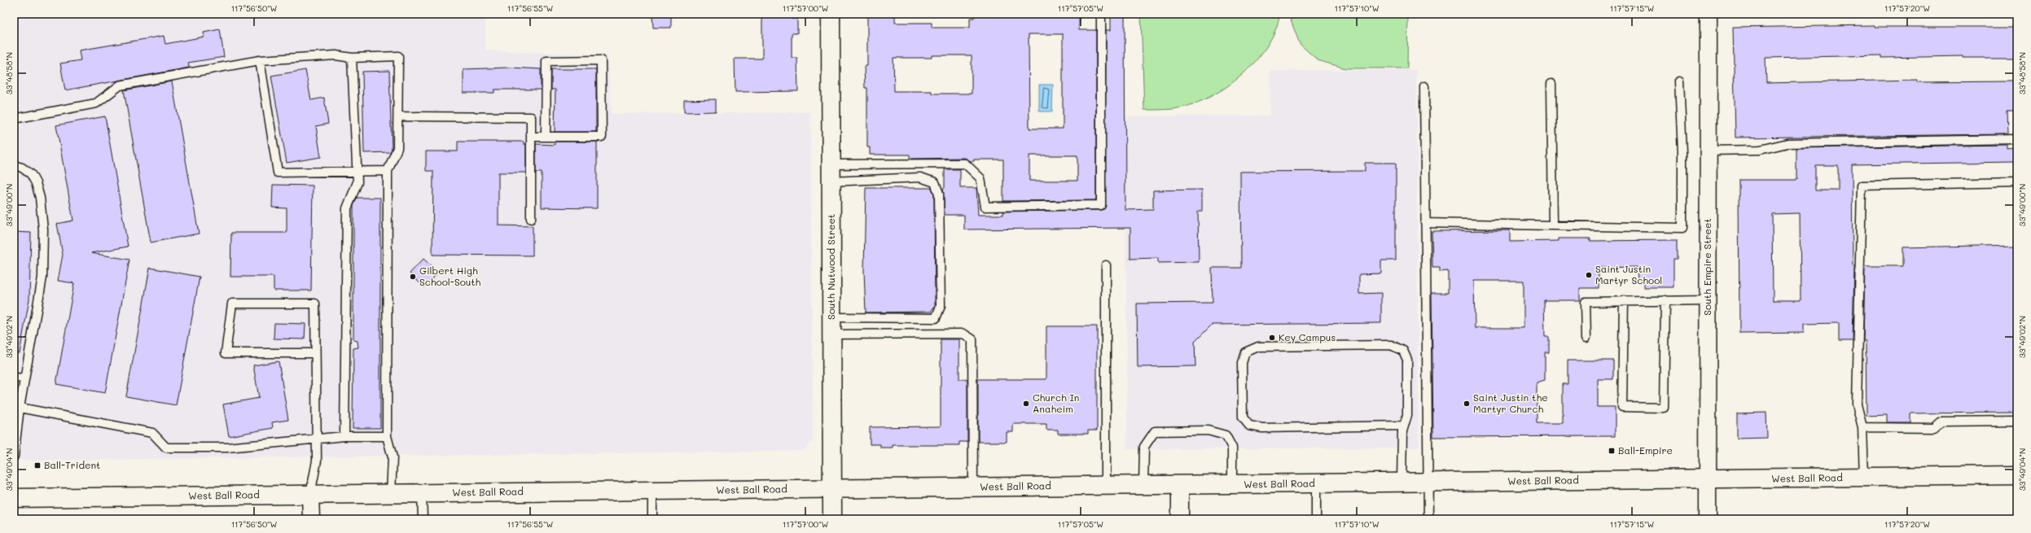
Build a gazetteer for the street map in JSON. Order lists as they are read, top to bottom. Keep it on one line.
{"streets":{"main road":["South Nutwood Street","West Ball Road"],"street":["South Empire Street"]},"crossings":[["South Nutwood Street","West Ball Road"],["South Empire Street","West Ball Road"]],"places":{"other":["Saint Justin Martyr School","Gilbert High School-South","Key Campus","Church In Anaheim","Saint Justin the Martyr Church"],"transit":["Ball-Empire","Ball-Trident"]},"coordinates":["117°56'50\"W","117°56'55\"W","117°57'00\"W","117°57'05\"W","117°57'10\"W","117°57'15\"W","117°57'20\"W","33°48'58\"N","33°49'00\"N","33°49'02\"N","33°49'04\"N"]}
